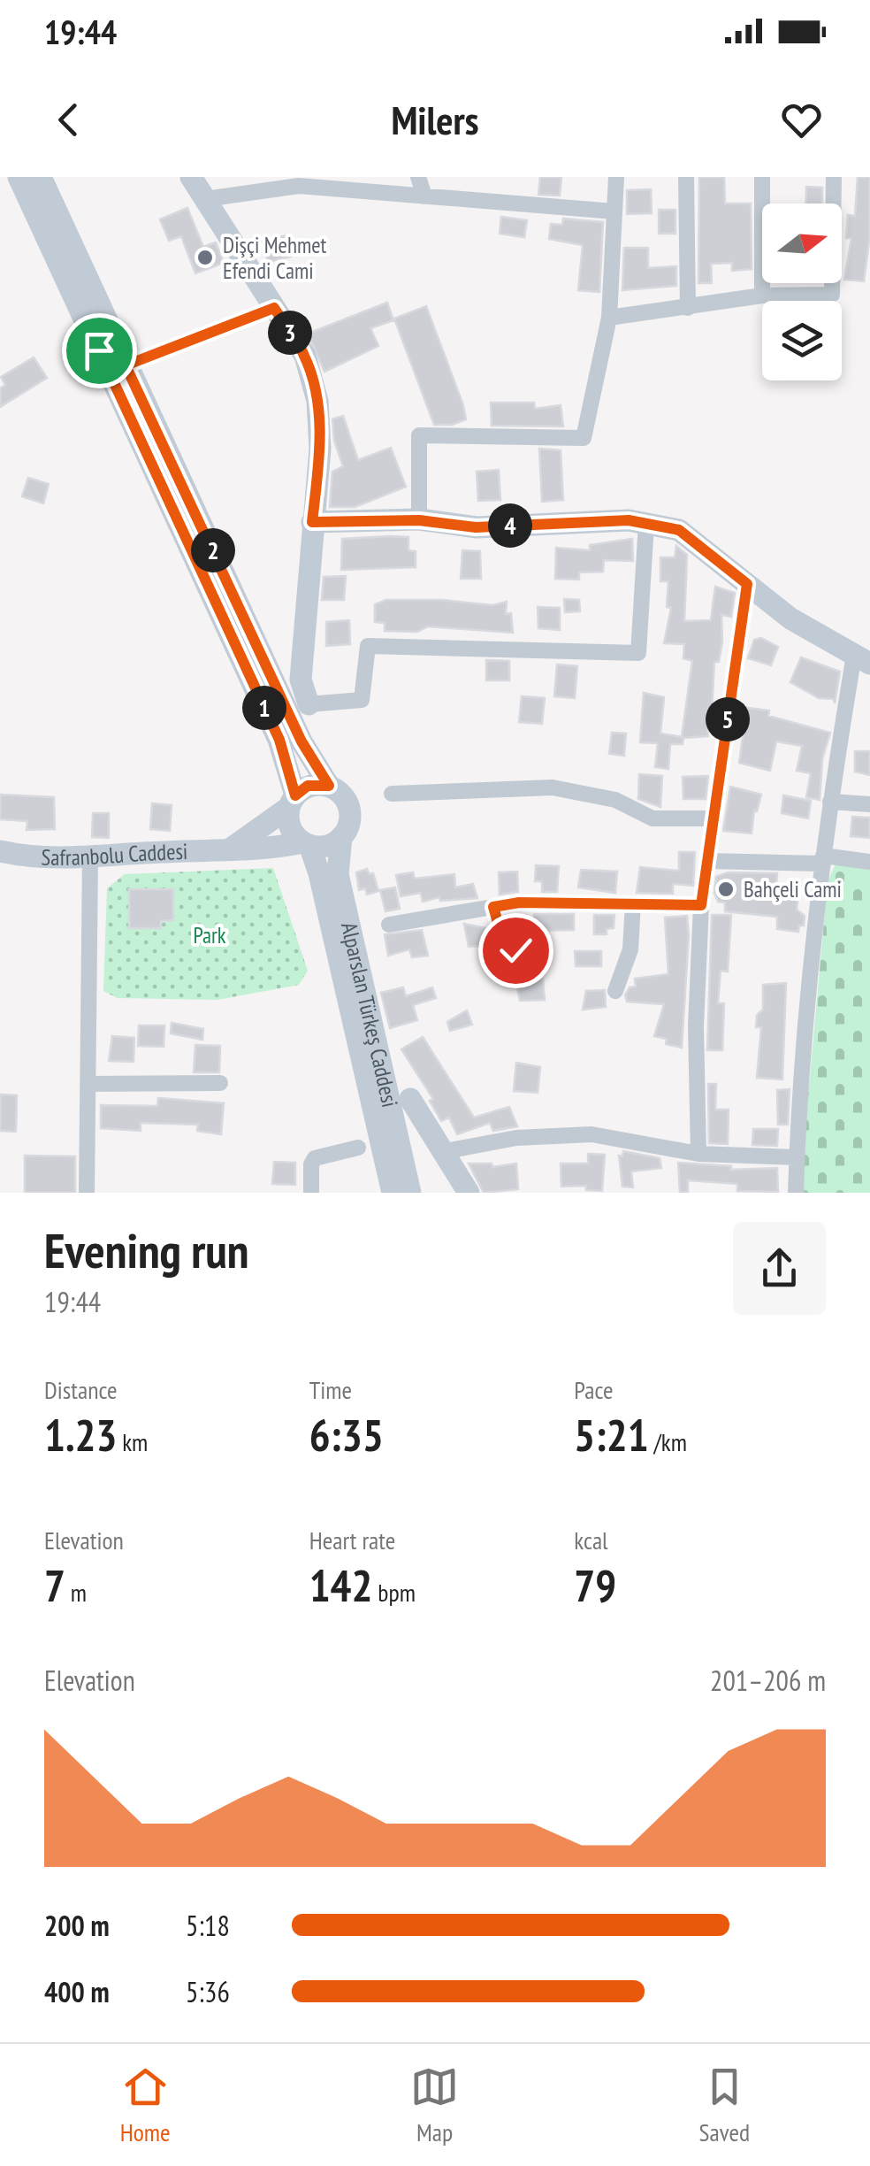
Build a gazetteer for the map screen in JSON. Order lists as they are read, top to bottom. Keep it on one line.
{"streets":{"main road":["Safranbolu Caddesi","Alparslan Türkeş Caddesi"]},"crossings":[["Safranbolu Caddesi","Alparslan Türkeş Caddesi"]],"parks":["Park"],"places":["Dişçi Mehmet Efendi Cami","Bahçeli Cami"],"north":"right","page":{"status":"19:44","header":"Milers","pins":["3","4","2","1","5"],"heading":["Evening run","19:44"],"stats":[["Distance","1.23 km"],["Time","6:35"],["Pace","5:21 /km"],["Elevation","7 m"],["Heart rate","142 bpm"],["kcal","79"]],"chart":["Elevation","201–206 m"],"list":[{"name":"200 m","note":"5:18"},{"name":"400 m","note":"5:36"}],"tabs":["Home","Map","Saved"]}}
